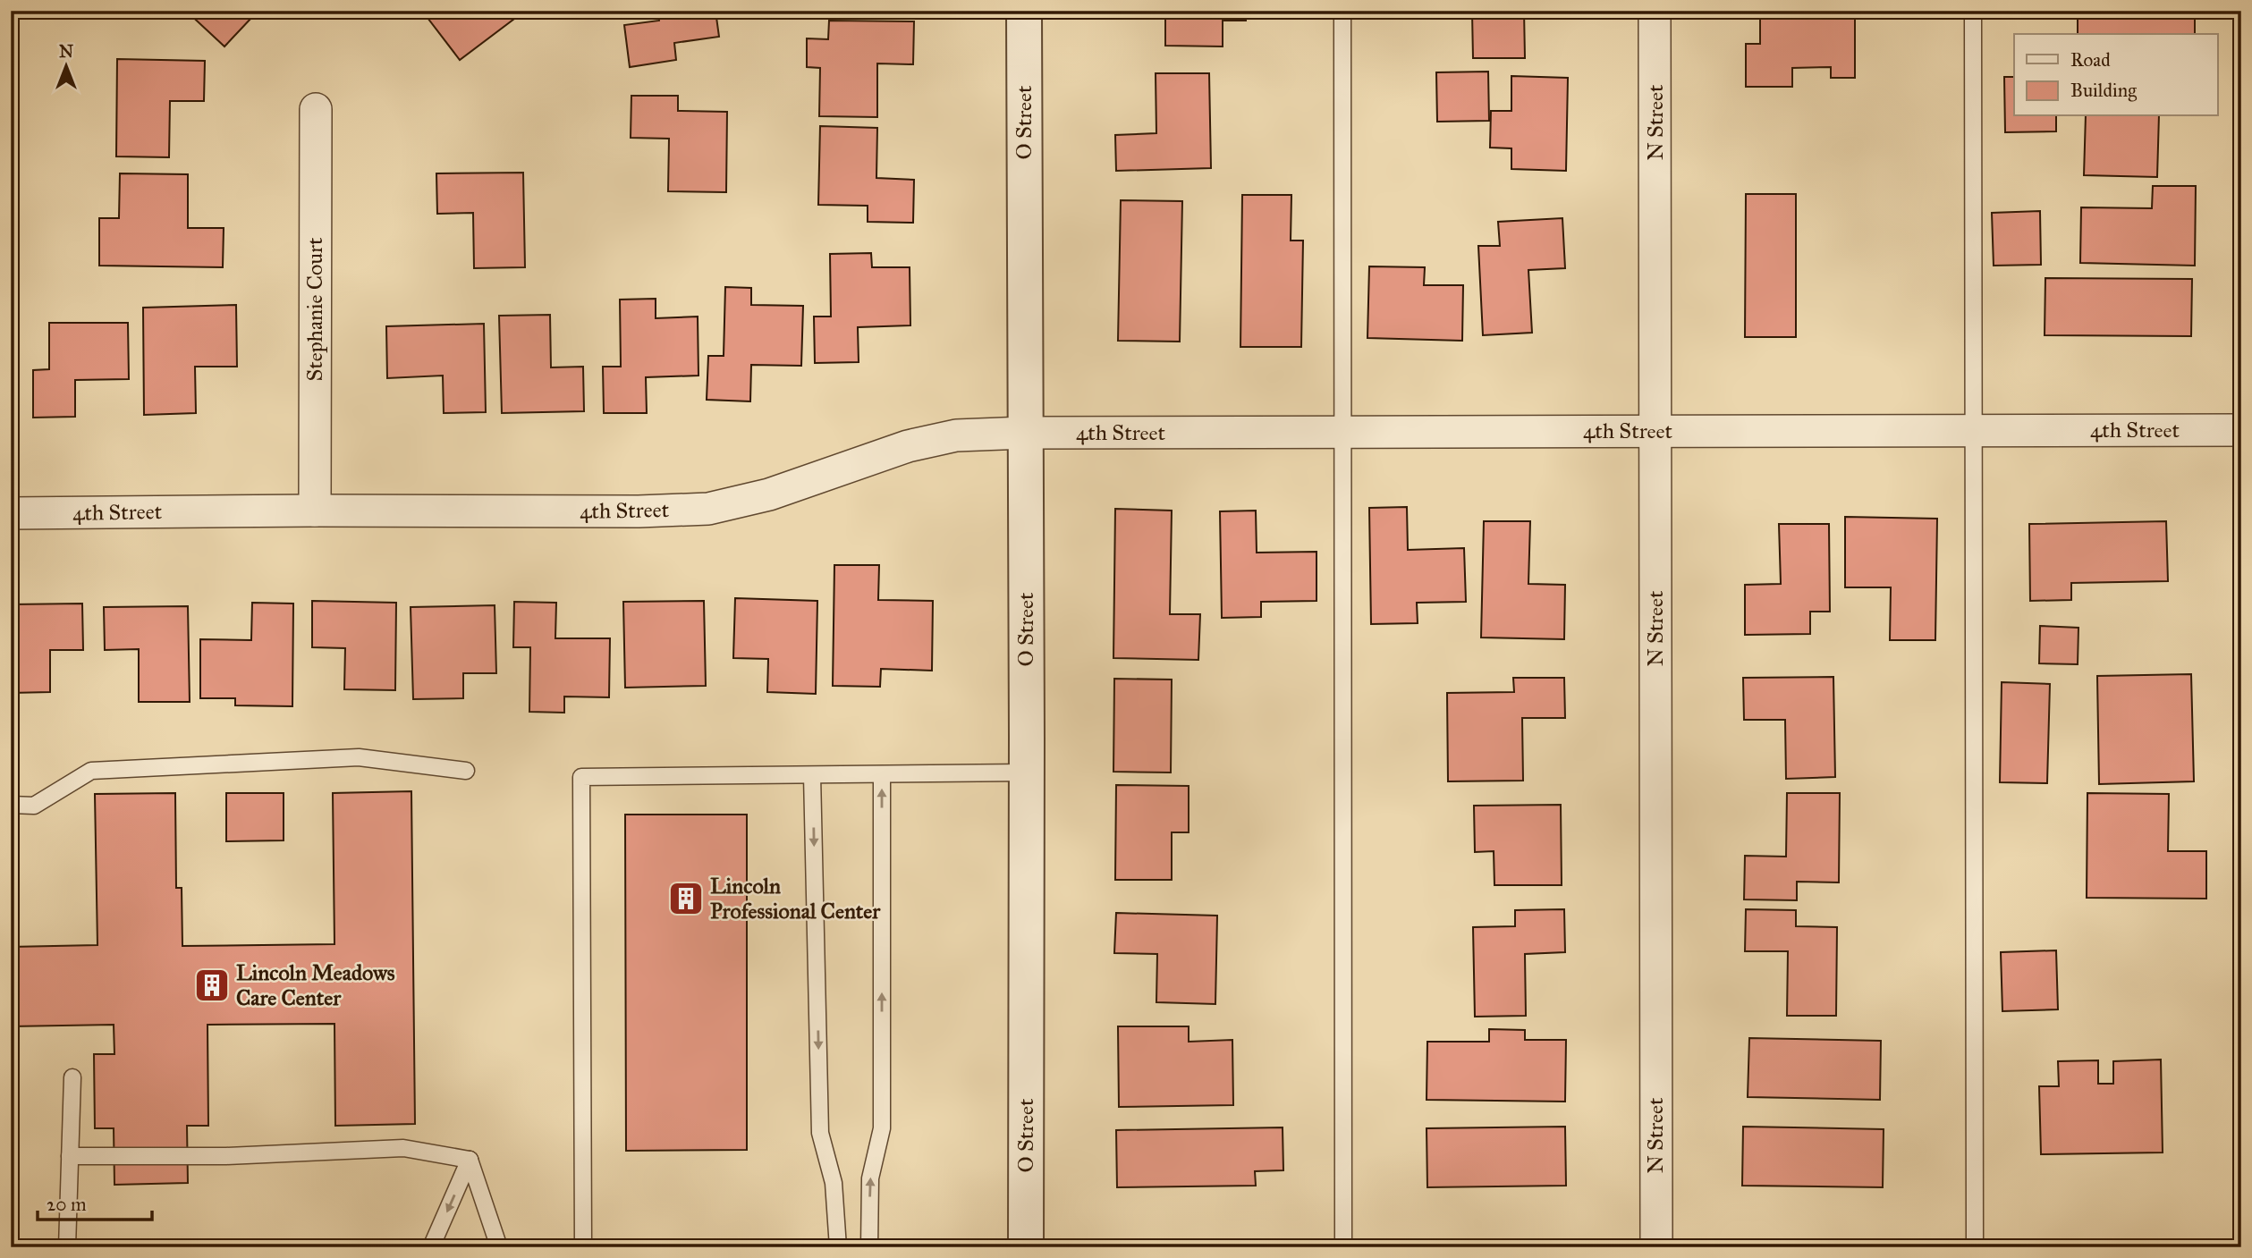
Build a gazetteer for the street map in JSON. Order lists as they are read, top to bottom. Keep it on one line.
{"streets":{"street":["O Street","N Street","Stephanie Court","4th Street"]},"crossings":[["O Street","4th Street"],["N Street","4th Street"],["Stephanie Court","4th Street"]],"places":{"building":["Lincoln Professional Center","Lincoln Meadows Care Center"]},"legend":["Road","Building"],"scale_bar":"20 m","north":"top"}
